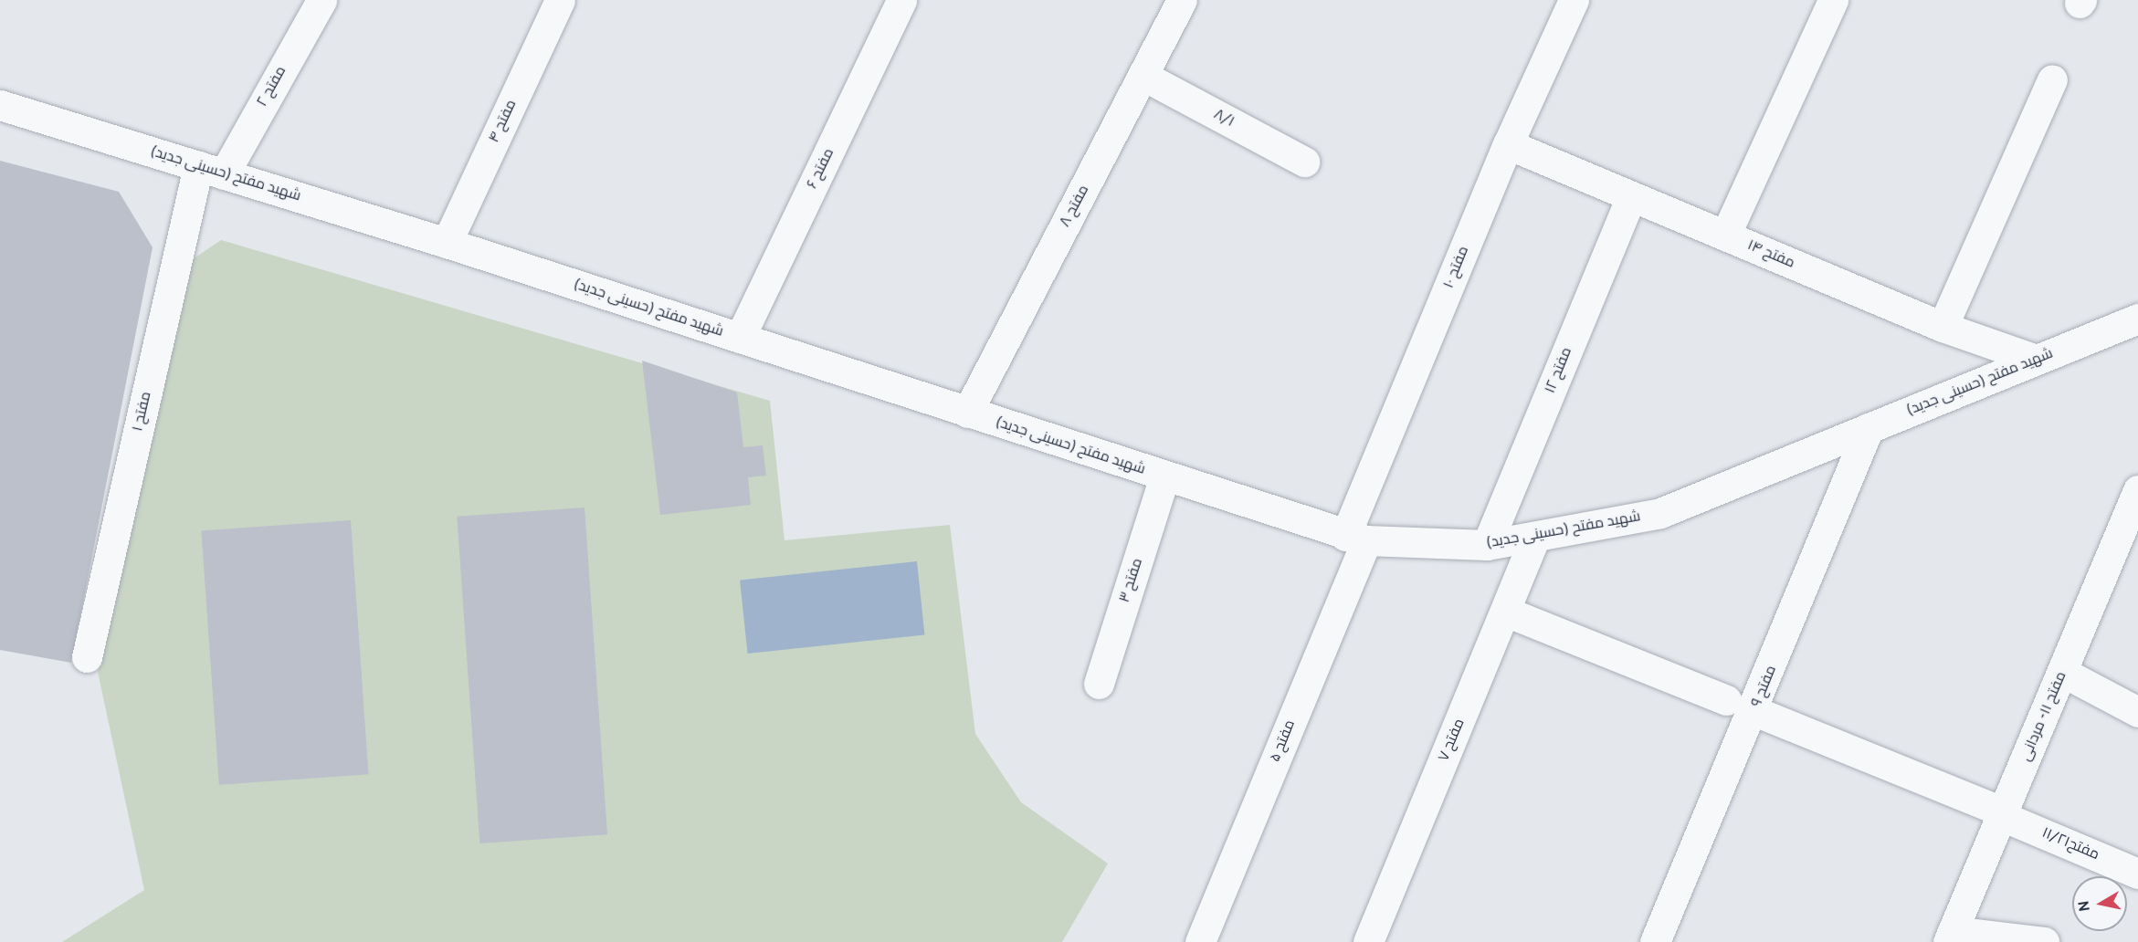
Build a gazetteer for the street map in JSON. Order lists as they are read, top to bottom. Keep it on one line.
{"streets":{"street":["مفتح ۲","۸/۱","مفتح ۴","مفتح ۶","شهید مفتح (حسینی جدید)","مفتح ۸","مفتح ۱۴","مفتح ۱۰","مفتح ۱۲","مفتح ۱","مفتح ۳","مفتح ۹","مفتح ۱۱- مردانی","مفتح ۷","مفتح ۵","مفتح۱۱/۲۱"]},"crossings":[["مفتح ۲","شهید مفتح (حسینی جدید)"],["مفتح ۲","مفتح ۱"],["۸/۱","مفتح ۸"],["مفتح ۴","شهید مفتح (حسینی جدید)"],["مفتح ۶","شهید مفتح (حسینی جدید)"],["شهید مفتح (حسینی جدید)","مفتح ۸"],["شهید مفتح (حسینی جدید)","مفتح ۱۴"],["شهید مفتح (حسینی جدید)","مفتح ۱۰"],["شهید مفتح (حسینی جدید)","مفتح ۱۲"],["شهید مفتح (حسینی جدید)","مفتح ۱"],["شهید مفتح (حسینی جدید)","مفتح ۳"],["شهید مفتح (حسینی جدید)","مفتح ۹"],["شهید مفتح (حسینی جدید)","مفتح ۷"],["شهید مفتح (حسینی جدید)","مفتح ۵"],["مفتح ۱۴","مفتح ۱۰"],["مفتح ۱۴","مفتح ۱۲"],["مفتح ۱۰","مفتح ۵"],["مفتح ۹","مفتح۱۱/۲۱"],["مفتح ۱۱- مردانی","مفتح۱۱/۲۱"]],"north":"left"}
